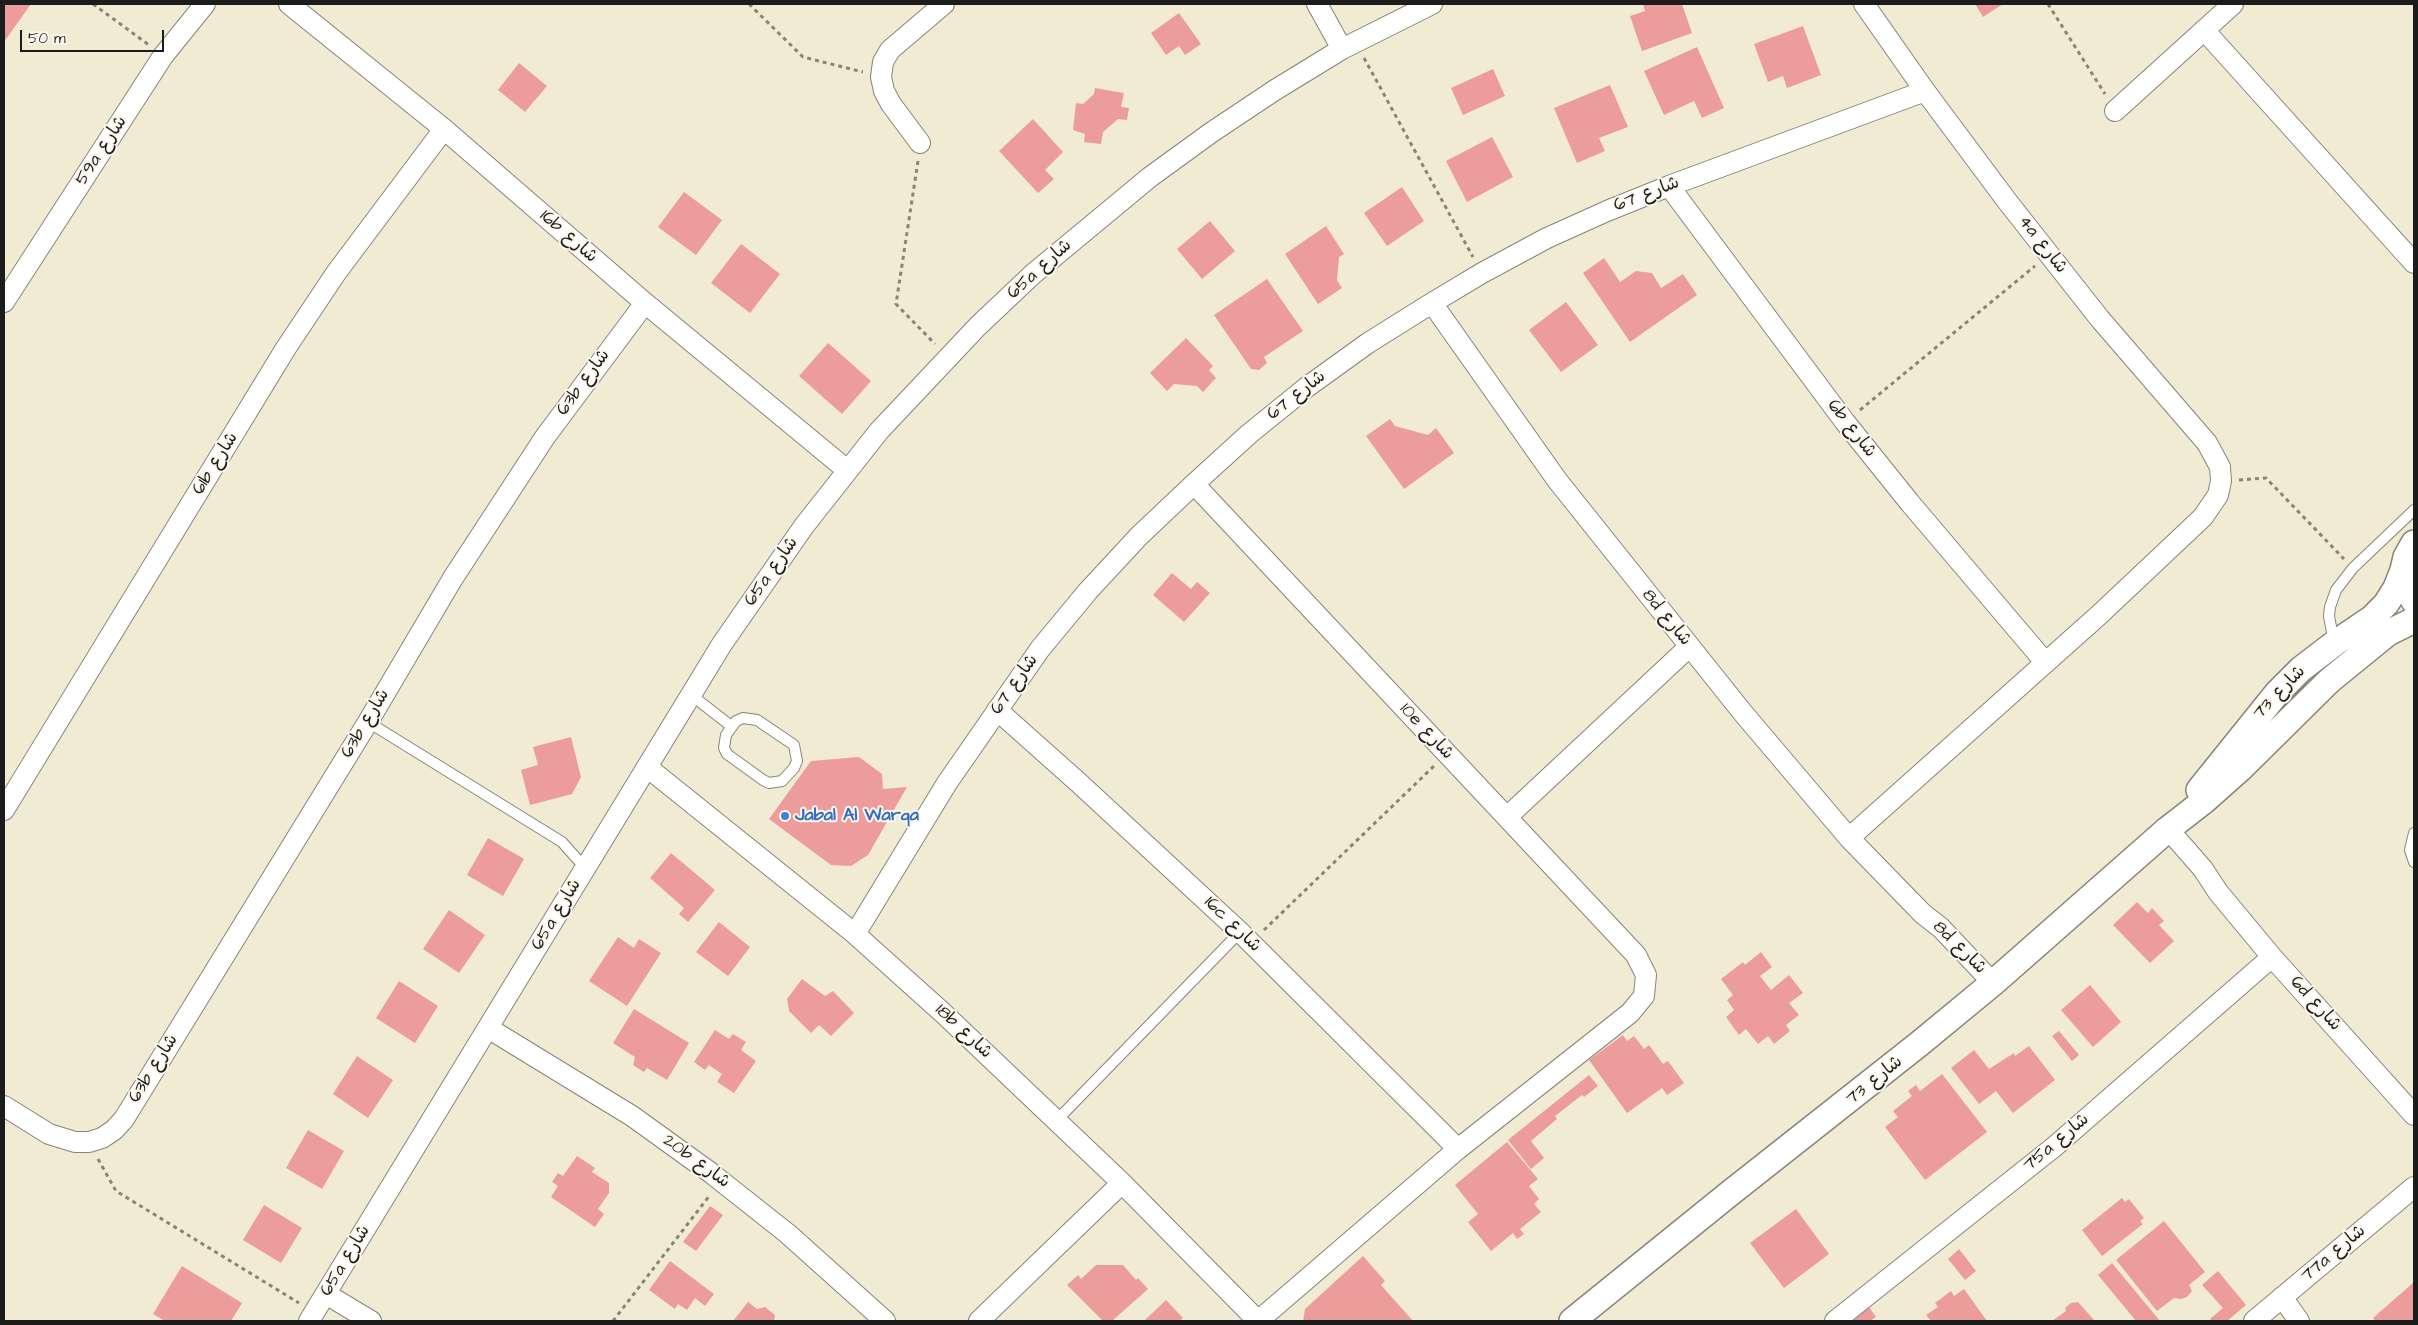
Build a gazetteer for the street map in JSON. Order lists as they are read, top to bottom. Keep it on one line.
{"streets":{"street":["59a شارع","شارع 67","16b شارع","4a شارع","65a شارع","63b شارع","6b شارع","61b شارع","8d شارع","شارع 73","10e شارع","16c شارع","6d شارع","18b شارع","75a شارع","20b شارع","77a شارع"]},"crossings":[["شارع 67","4a شارع"],["شارع 67","6b شارع"],["شارع 67","8d شارع"],["شارع 67","10e شارع"],["شارع 67","16c شارع"],["شارع 67","18b شارع"],["16b شارع","65a شارع"],["16b شارع","63b شارع"],["16b شارع","61b شارع"],["65a شارع","18b شارع"],["65a شارع","20b شارع"],["8d شارع","شارع 73"],["شارع 73","6d شارع"],["10e شارع","16c شارع"],["6d شارع","75a شارع"]],"places":["Jabal Al Warqa"],"scale_bar":"50 m"}
